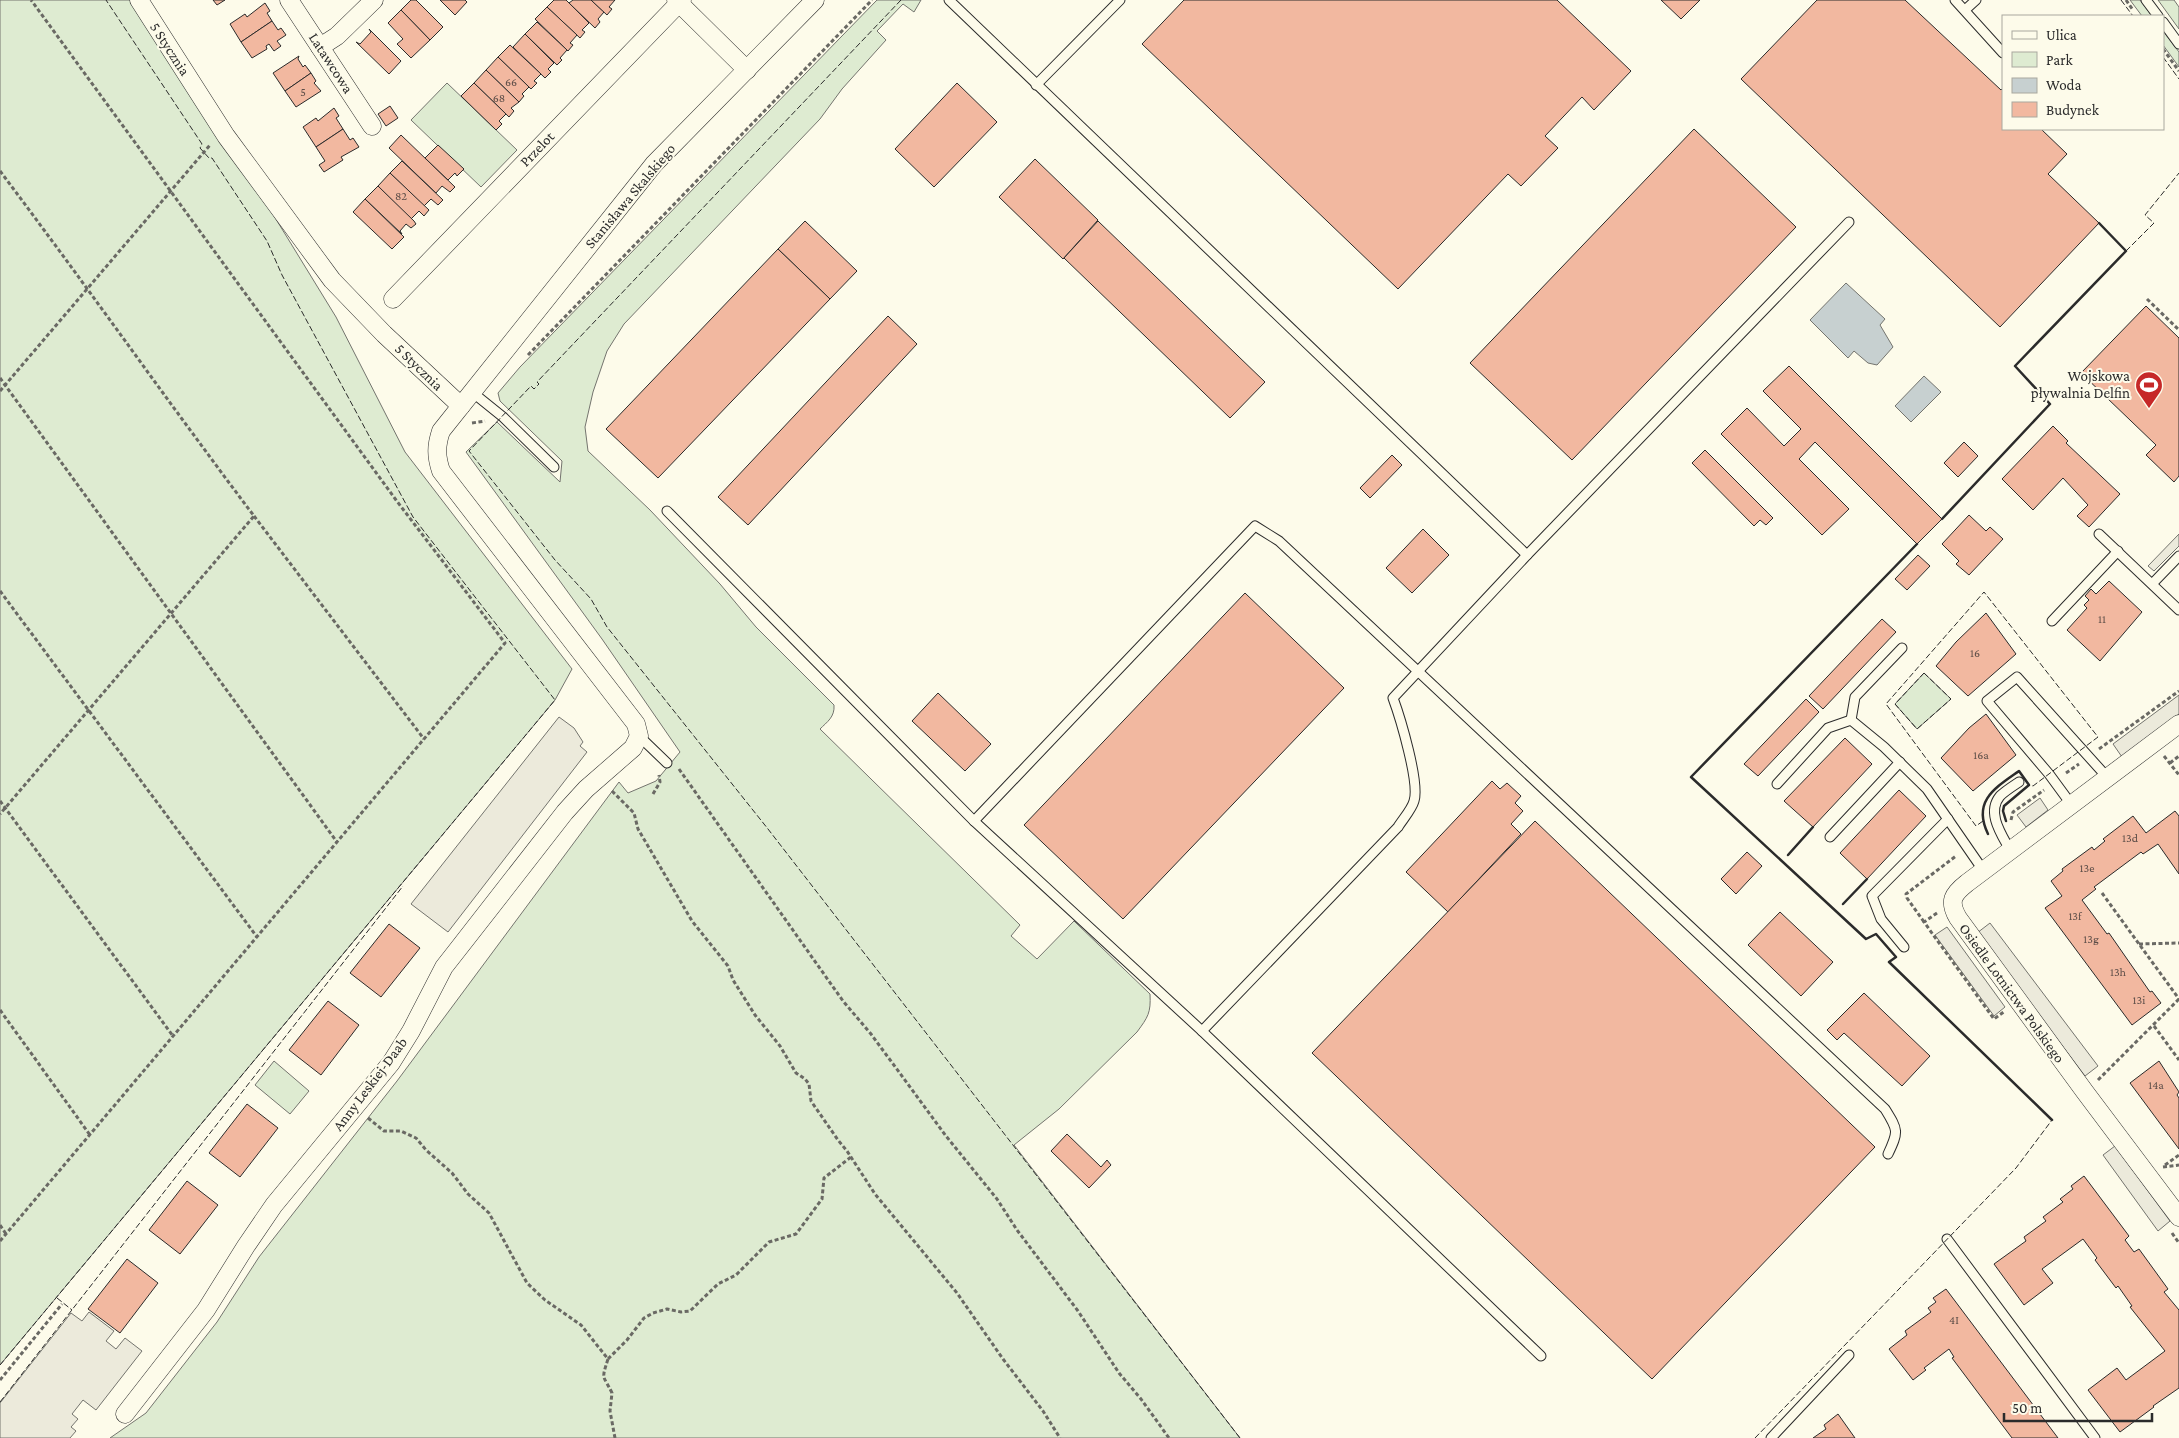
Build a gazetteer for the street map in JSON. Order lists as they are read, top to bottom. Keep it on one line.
{"streets":{"street":["5 Stycznia","Latawcowa","Przelot","Stanisława Skalskiego","Osiedle Lotnictwa Polskiego","Anny Leskiej-Daab"]},"crossings":[["5 Stycznia","Stanisława Skalskiego"]],"places":{"sports":["Wojskowa pływalnia Delfin"]},"house_numbers":["66","5","68","82","11","16","16a","13d","13e","13f","13g","13h","13i","14a","4I"],"legend":["Ulica","Park","Woda","Budynek"],"scale_bar":"50 m"}
